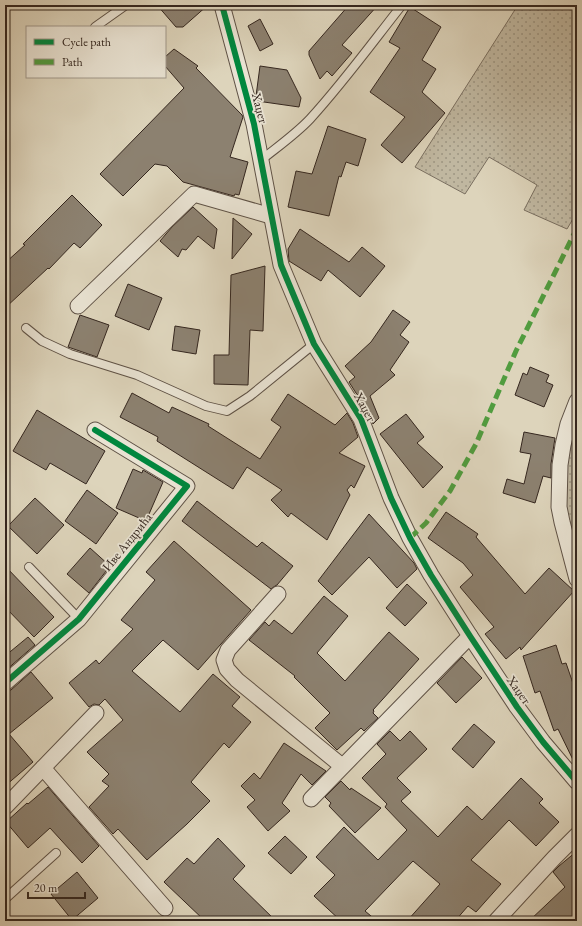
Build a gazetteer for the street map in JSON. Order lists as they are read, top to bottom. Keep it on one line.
{"streets":{"street":["Хаџет","Иве Андрића"]},"legend":["Cycle path","Path"],"scale_bar":"20 m"}
